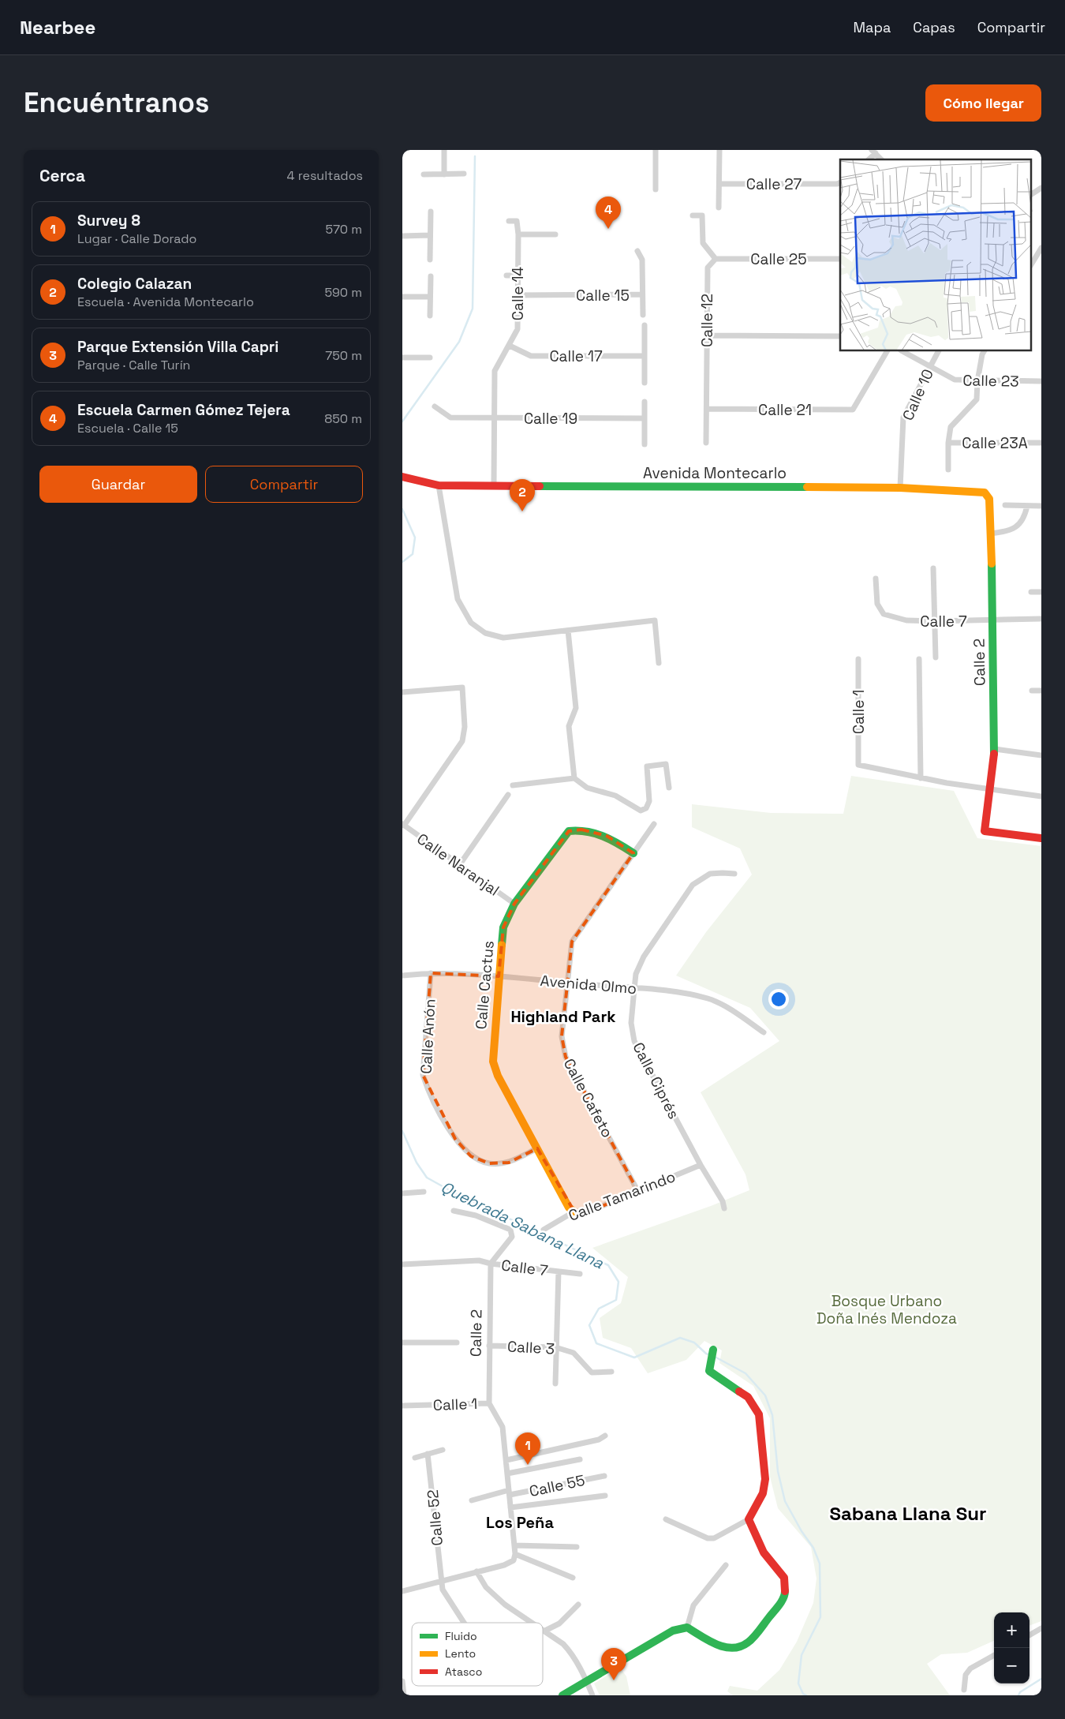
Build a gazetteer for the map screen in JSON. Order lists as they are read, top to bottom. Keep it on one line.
{"streets":{"street":["Calle 27","Calle 25","Calle 14","Calle 15","Calle 12","Calle 17","Calle 23","Calle 10","Calle 21","Calle 19","Calle 23A","Avenida Montecarlo","Calle 7","Calle 2","Calle 1","Calle Naranjal","Avenida Olmo","Calle Cactus","Calle Anón","Calle Ciprés","Calle Cafeto","Calle Tamarindo","Calle 3","Calle 55","Calle 52"]},"crossings":[["Calle 25","Calle 12"],["Calle 14","Calle 15"],["Calle 14","Calle 17"],["Calle 14","Calle 19"],["Calle 14","Avenida Montecarlo"],["Calle 12","Calle 21"],["Calle 23","Calle 10"],["Calle 10","Avenida Montecarlo"],["Avenida Montecarlo","Calle 2"],["Calle 7","Calle 2"],["Calle 7","Calle 3"],["Calle 2","Calle 1"],["Calle 2","Calle 3"],["Calle 1","Calle 55"],["Calle Naranjal","Calle Cactus"],["Avenida Olmo","Calle Cactus"],["Avenida Olmo","Calle Anón"],["Avenida Olmo","Calle Ciprés"],["Avenida Olmo","Calle Cafeto"],["Calle Cactus","Calle Anón"],["Calle Cactus","Calle Cafeto"],["Calle Cactus","Calle Tamarindo"],["Calle Ciprés","Calle Tamarindo"],["Calle Cafeto","Calle Tamarindo"]],"districts":["Highland Park","Sabana Llana Sur","Los Peña"],"water":["Quebrada Sabana Llana"],"parks":["Bosque Urbano Doña Inés Mendoza"],"legend":["Fluido","Lento","Atasco"],"page":{"header":"Nearbee","nav":["Mapa","Capas","Compartir"],"buttons":["Cómo llegar",["Guardar","Compartir"]],"title":"Encuéntranos","heading":["Cerca","4 resultados"],"pins":["4","2","1","3"],"list":[{"mark":"1","name":"Survey 8","note":"Lugar · Calle Dorado","value":"570 m"},{"mark":"2","name":"Colegio Calazan","note":"Escuela · Avenida Montecarlo","value":"590 m"},{"mark":"3","name":"Parque Extensión Villa Capri","note":"Parque · Calle Turín","value":"750 m"},{"mark":"4","name":"Escuela Carmen Gómez Tejera","note":"Escuela · Calle 15","value":"850 m"}],"map_buttons":["+","−"]}}
